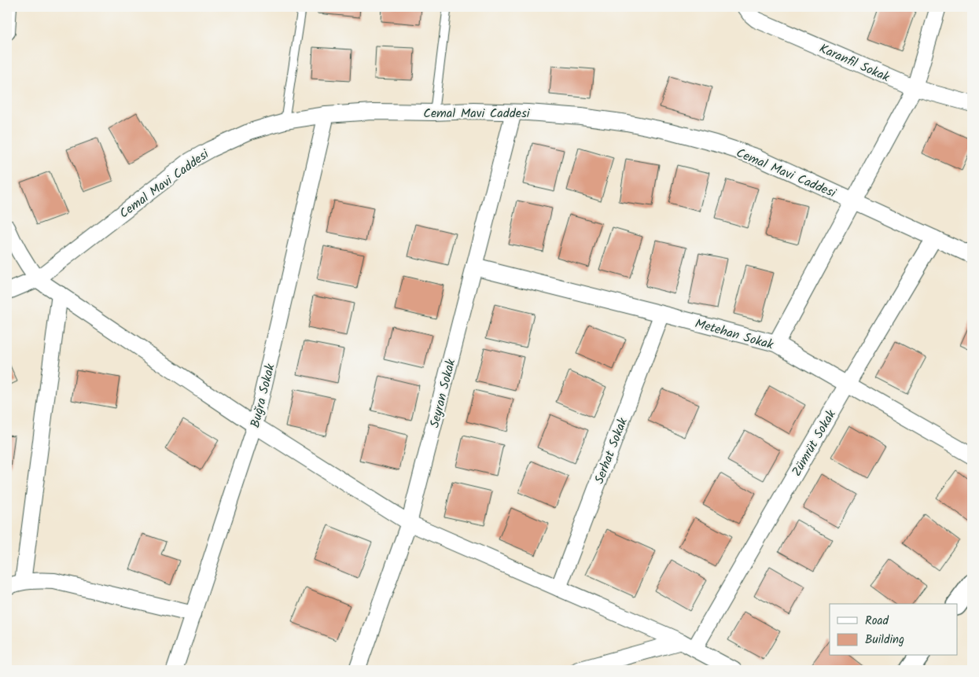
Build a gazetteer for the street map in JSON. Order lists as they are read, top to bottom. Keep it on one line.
{"streets":{"street":["Karanfil Sokak","Cemal Mavi Caddesi","Metehan Sokak","Seyran Sokak","Buğra Sokak","Zümrüt Sokak","Serhat Sokak"]},"crossings":[["Cemal Mavi Caddesi","Seyran Sokak"],["Cemal Mavi Caddesi","Buğra Sokak"],["Cemal Mavi Caddesi","Zümrüt Sokak"],["Metehan Sokak","Seyran Sokak"],["Metehan Sokak","Zümrüt Sokak"],["Metehan Sokak","Serhat Sokak"]],"legend":["Road","Building"]}
